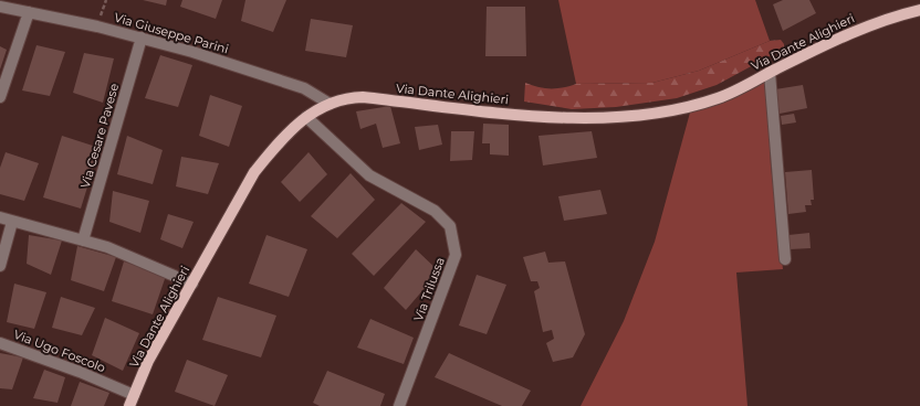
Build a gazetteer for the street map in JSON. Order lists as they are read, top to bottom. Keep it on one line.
{"streets":{"main road":["Via Dante Alighieri"],"street":["Via Giuseppe Parini","Via Cesare Pavese","Via Trilussa","Via Ugo Foscolo"]},"crossings":[["Via Giuseppe Parini","Via Dante Alighieri"],["Via Giuseppe Parini","Via Cesare Pavese"],["Via Dante Alighieri","Via Trilussa"],["Via Dante Alighieri","Via Ugo Foscolo"]]}
